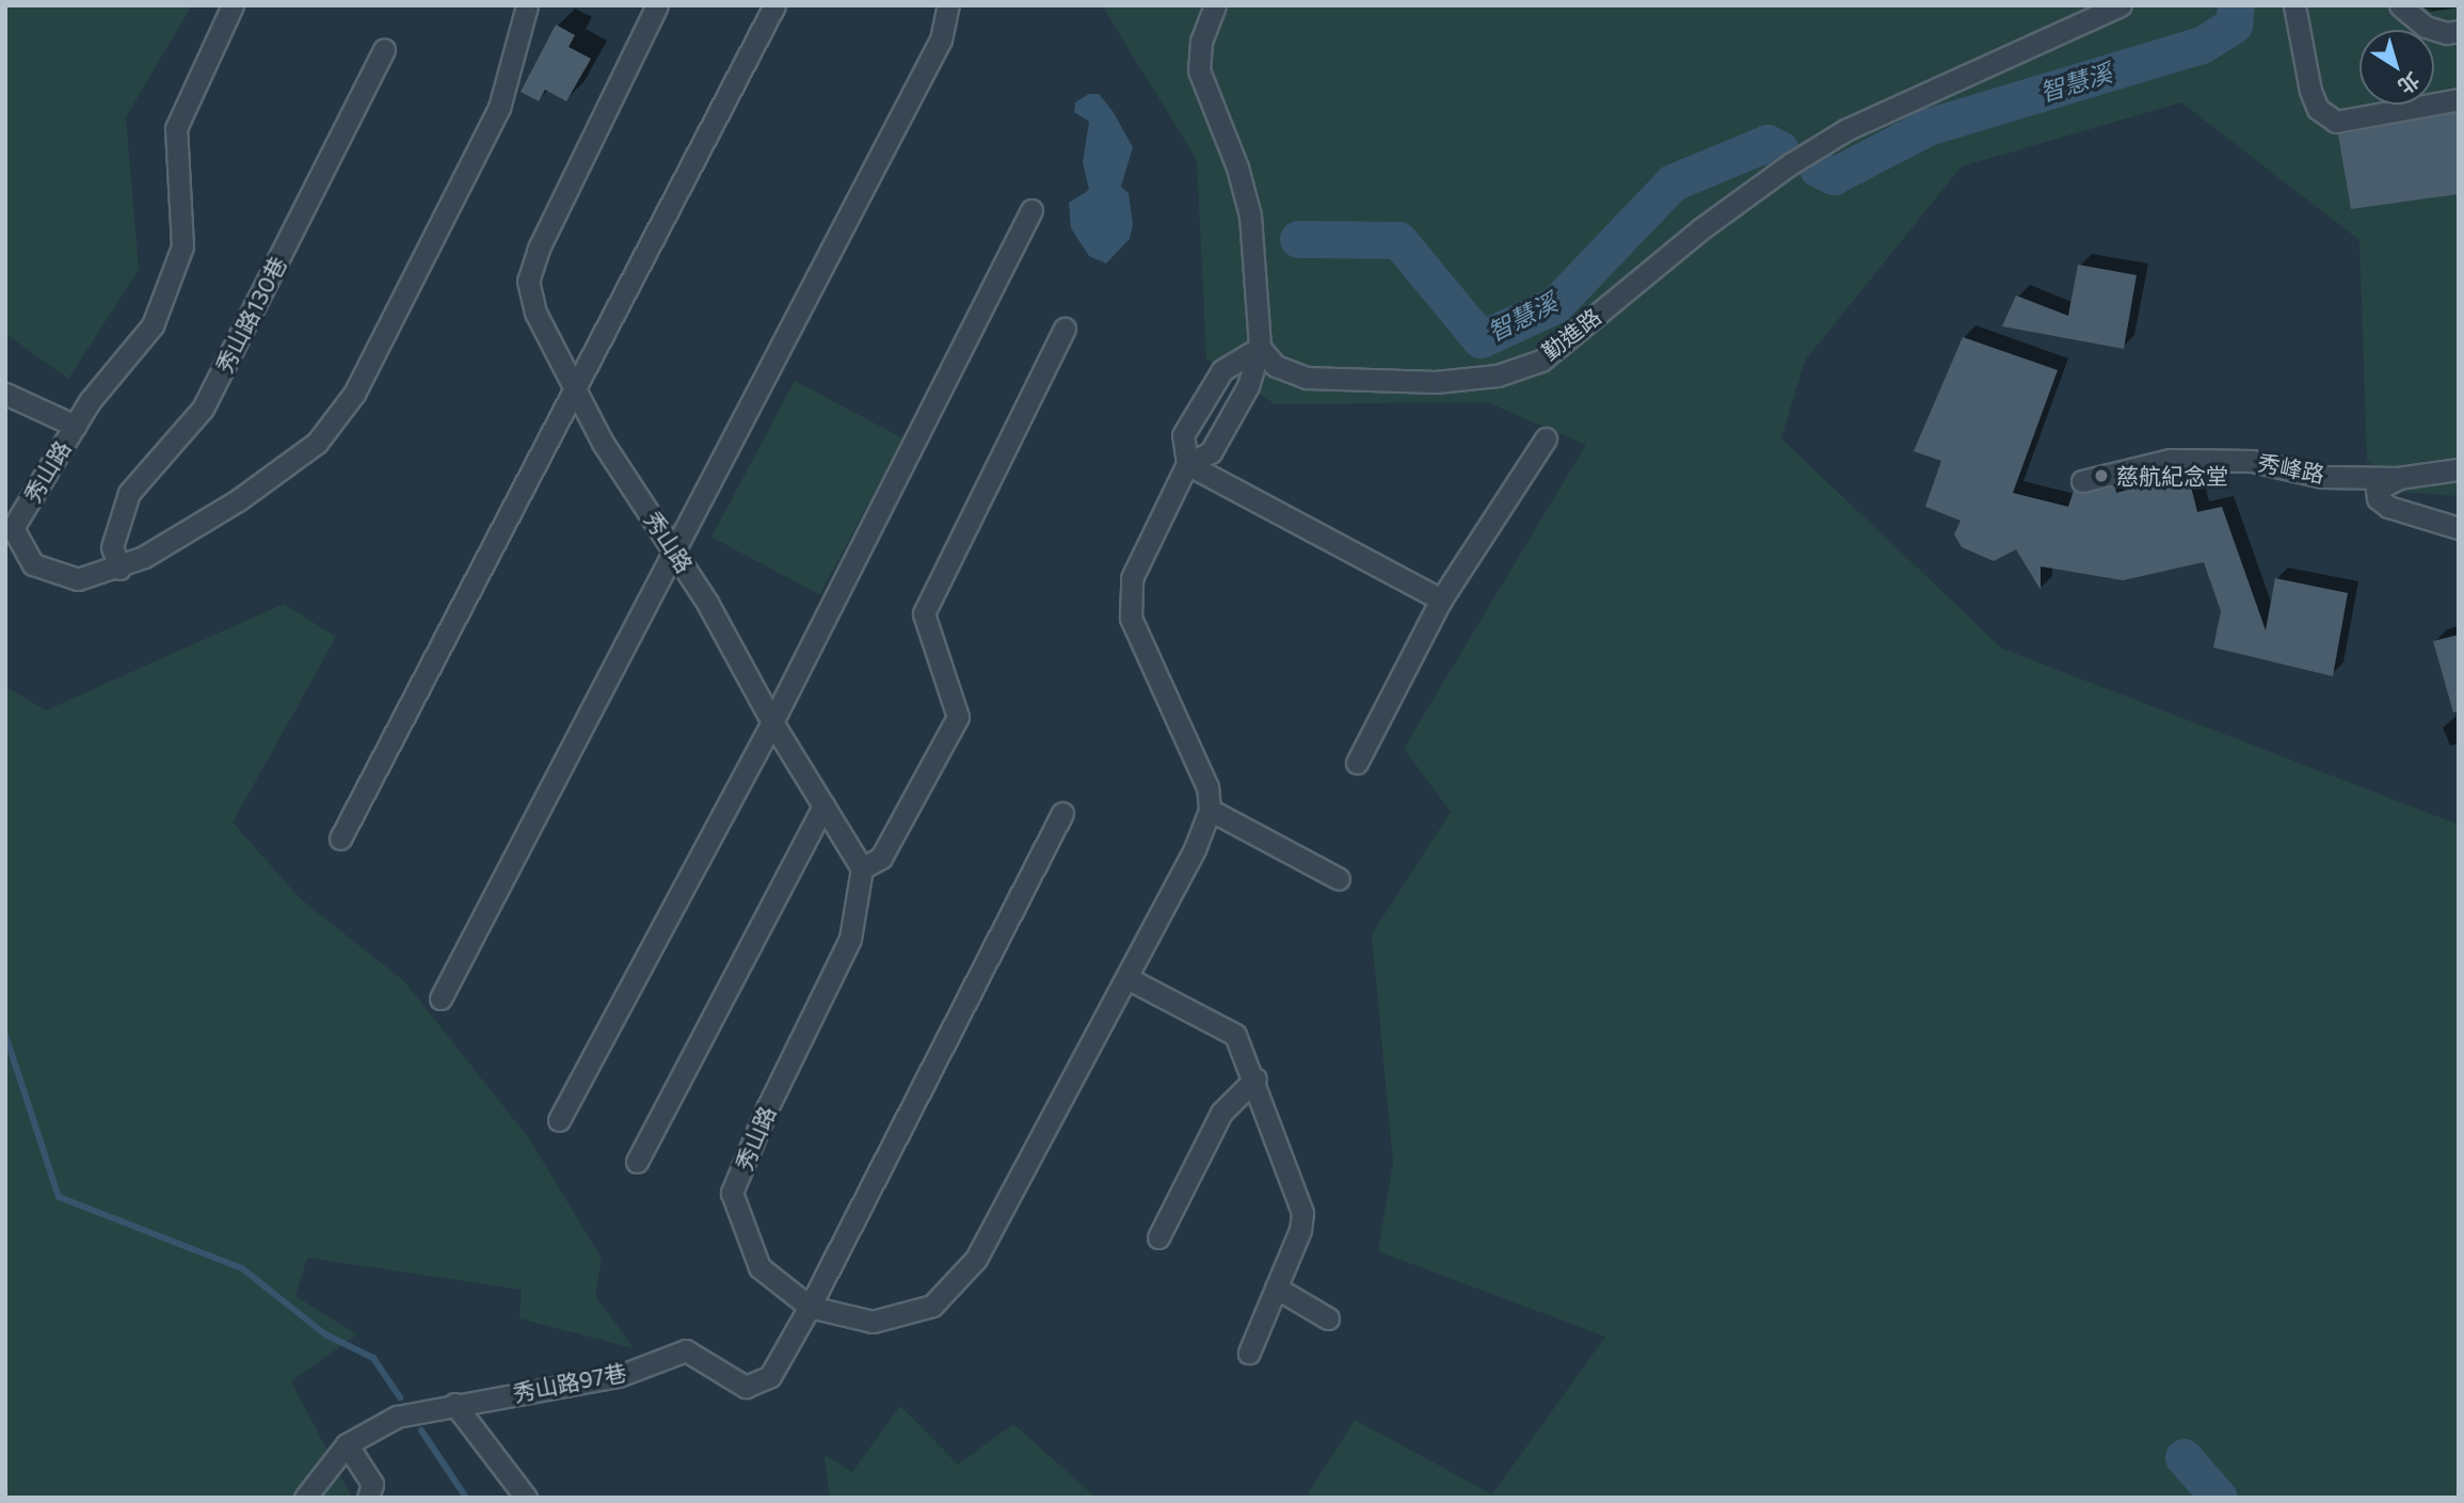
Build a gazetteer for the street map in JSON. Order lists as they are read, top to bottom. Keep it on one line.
{"streets":{"street":["秀山路130巷","勤進路","秀峰路","秀山路","秀山路97巷"]},"crossings":[["秀山路130巷","秀山路"],["秀山路","秀山路97巷"]],"water":["智慧溪"],"places":["慈航紀念堂"],"north":"bottom right"}
